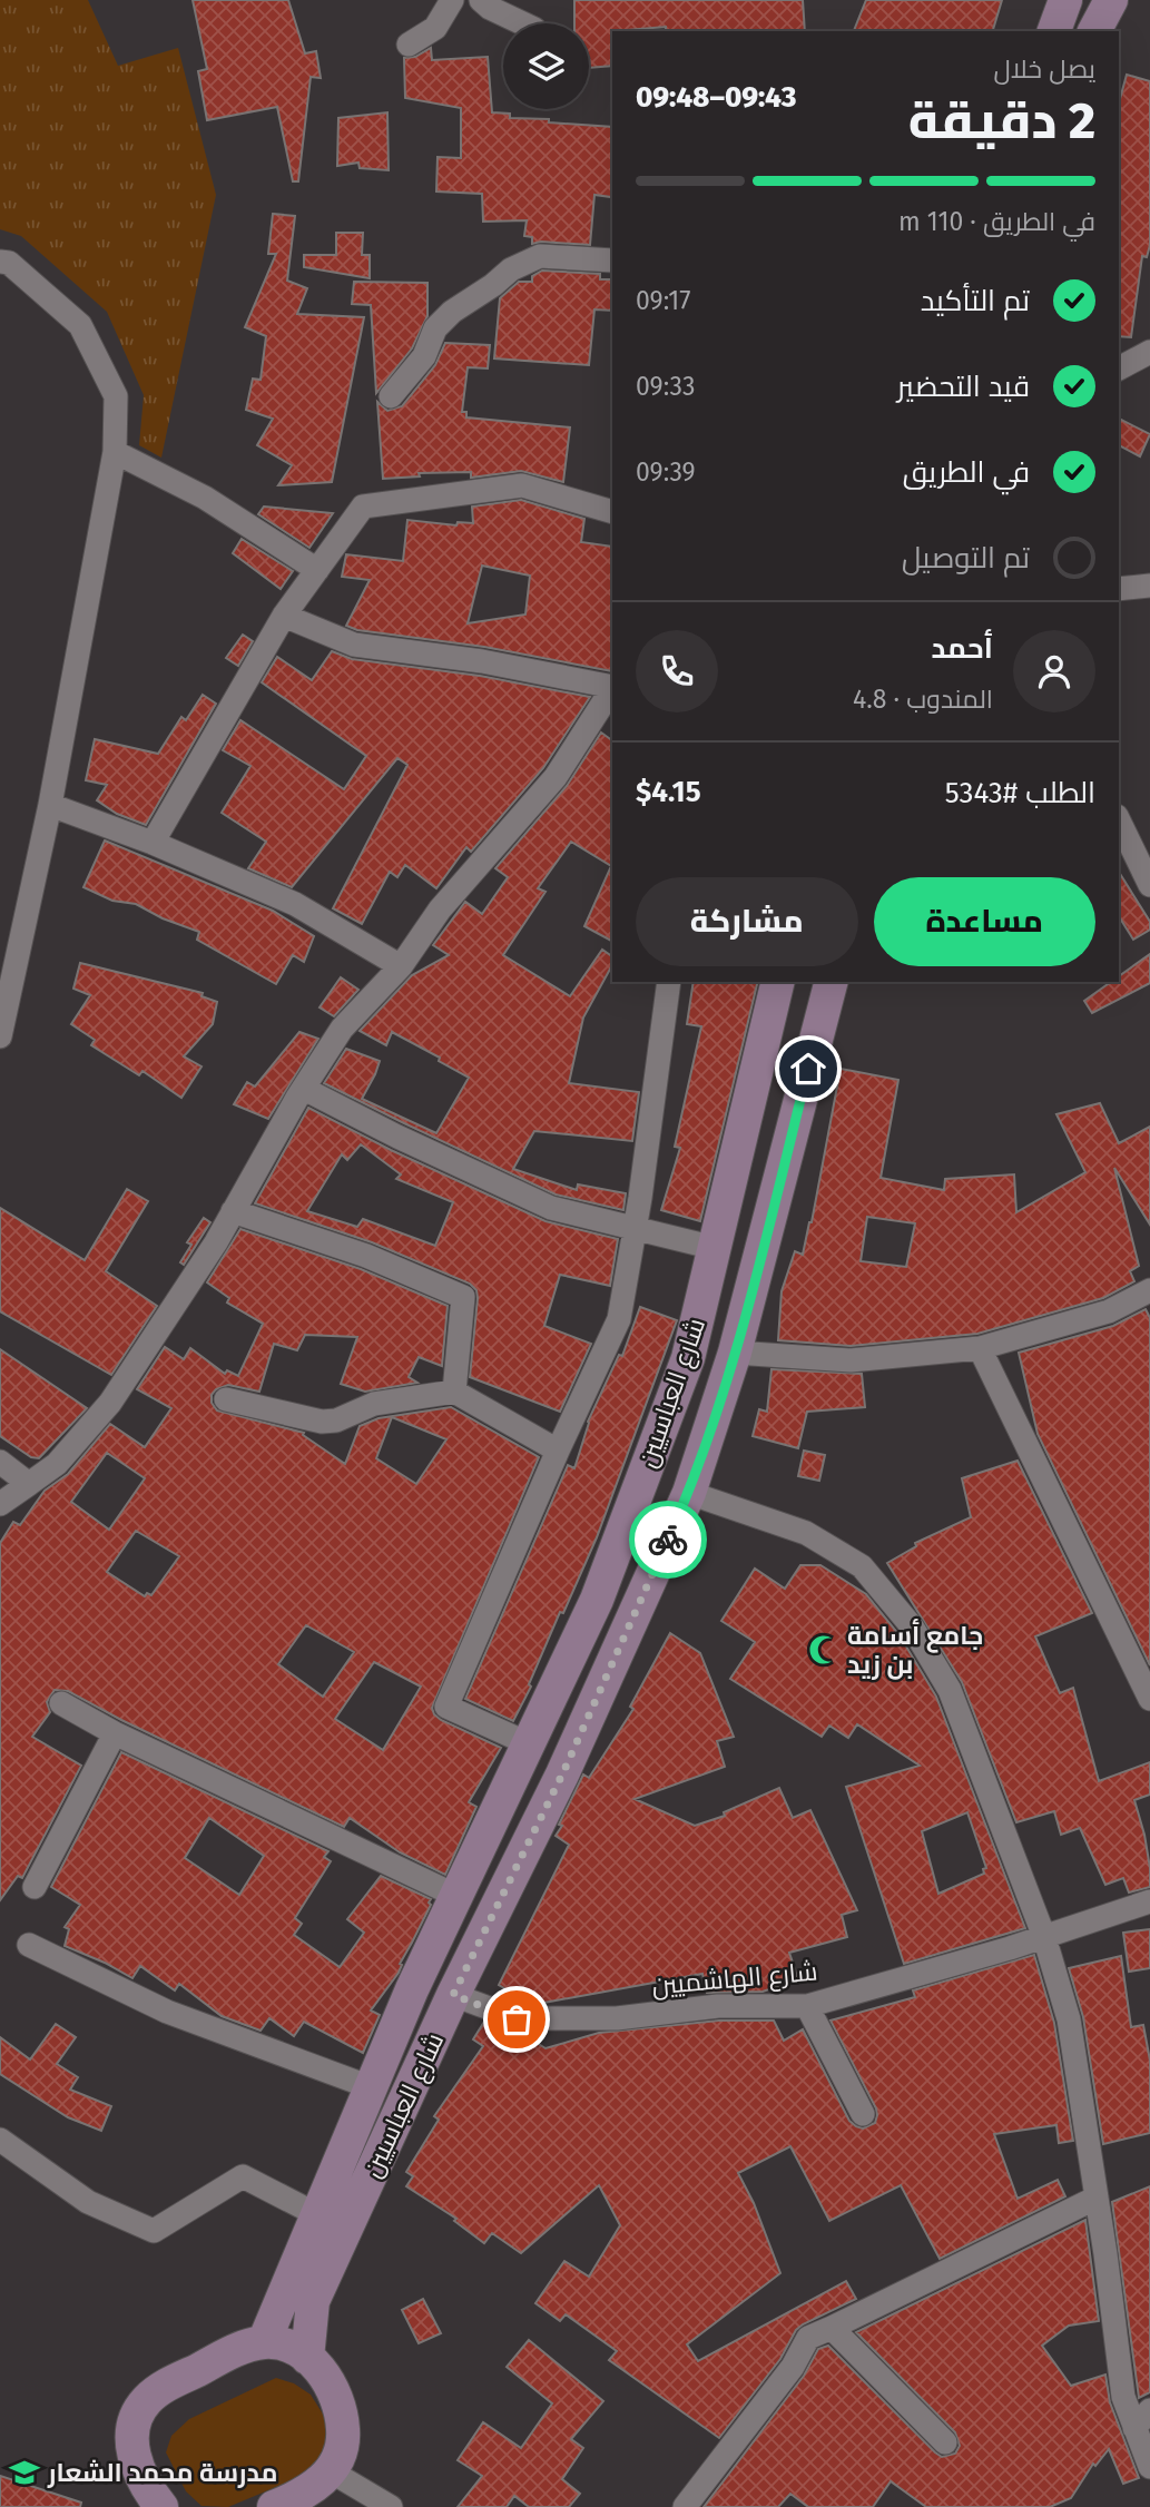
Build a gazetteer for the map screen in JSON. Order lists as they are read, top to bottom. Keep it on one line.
{"streets":{"main road":["شارع العباسيين"],"street":["شارع الهاشميين"]},"crossings":[["شارع العباسيين","شارع الهاشميين"]],"places":{"mosque":["جامع أسامة بن زيد"],"school or university":["مدرسة محمد الشعار"]},"page":{"heading":["2 دقيقة","يصل خلال","09:43–09:48"],"panel":["أحمد","المندوب · 4.8","الطلب #5343","$4.15"],"bar":"في الطريق · 110 m","list":[["تم التأكيد","09:17"],["قيد التحضير","09:33"],["في الطريق","09:39"],"تم التوصيل"],"buttons":["مساعدة","مشاركة"]}}
